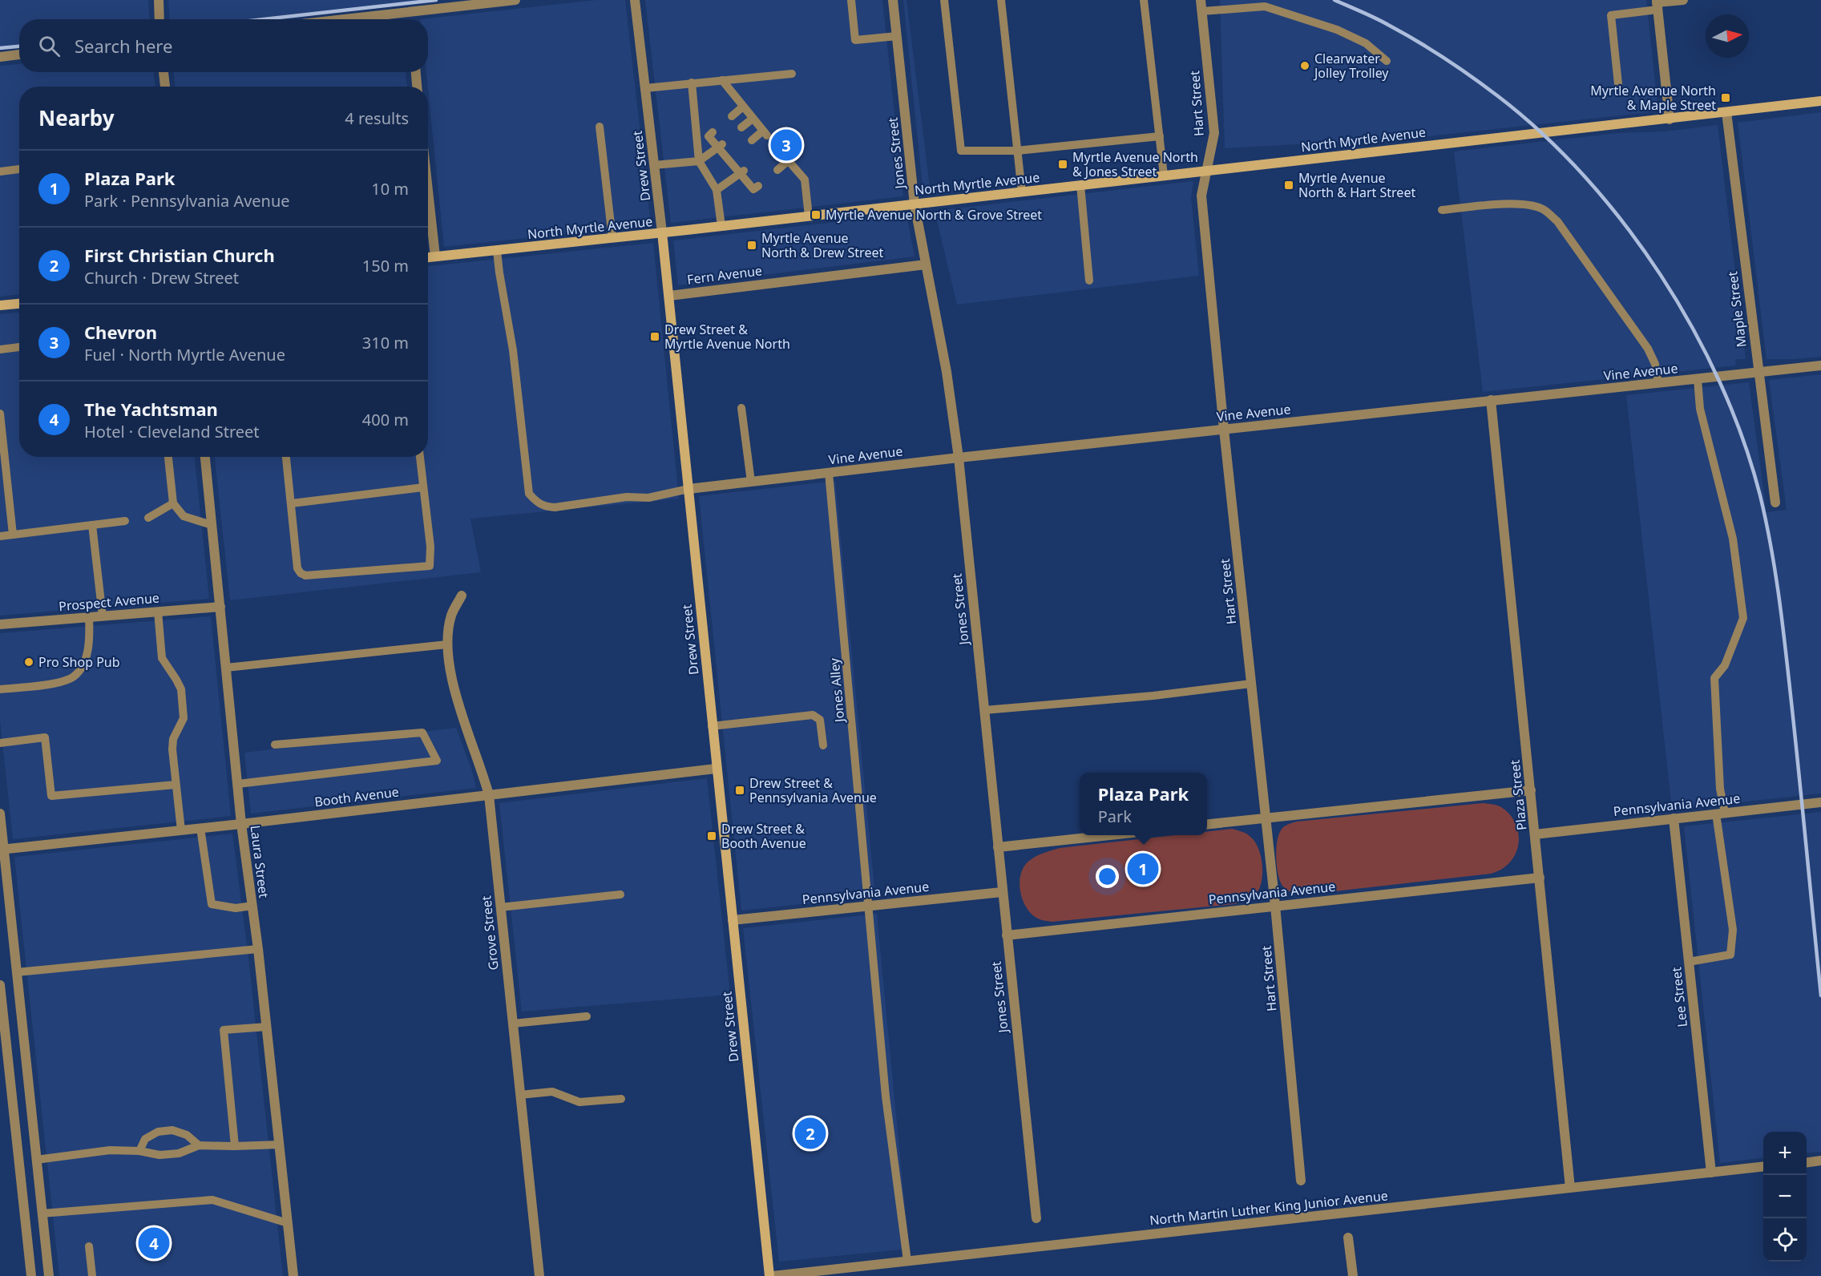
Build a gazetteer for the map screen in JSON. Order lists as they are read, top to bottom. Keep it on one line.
{"streets":{"main road":["North Myrtle Avenue","Drew Street"],"street":["Hart Street","Jones Street","Fern Avenue","Maple Street","Vine Avenue","Prospect Avenue","Plaza Street","Booth Avenue","Pennsylvania Avenue","Laura Street","Grove Street","Lee Street","North Martin Luther King Junior Avenue"],"lane":["Jones Alley"]},"crossings":[["Hart Street","North Myrtle Avenue"],["Hart Street","Vine Avenue"],["Hart Street","Pennsylvania Avenue"],["North Myrtle Avenue","Jones Street"],["North Myrtle Avenue","Drew Street"],["North Myrtle Avenue","Maple Street"],["Jones Street","Fern Avenue"],["Jones Street","Vine Avenue"],["Jones Street","Pennsylvania Avenue"],["Drew Street","Fern Avenue"],["Drew Street","Vine Avenue"],["Drew Street","Booth Avenue"],["Drew Street","Pennsylvania Avenue"],["Drew Street","North Martin Luther King Junior Avenue"],["Maple Street","Vine Avenue"],["Vine Avenue","Jones Alley"],["Vine Avenue","Plaza Street"],["Prospect Avenue","Laura Street"],["Jones Alley","Pennsylvania Avenue"],["Jones Alley","North Martin Luther King Junior Avenue"],["Plaza Street","Pennsylvania Avenue"],["Plaza Street","North Martin Luther King Junior Avenue"],["Booth Avenue","Laura Street"],["Booth Avenue","Grove Street"],["Pennsylvania Avenue","Lee Street"],["Lee Street","North Martin Luther King Junior Avenue"]],"places":{"other":["Clearwater Jolley Trolley","Pro Shop Pub"],"transit":["Myrtle Avenue North & Maple Street","Myrtle Avenue North & Jones Street","Myrtle Avenue North & Hart Street","Myrtle Avenue North & Grove Street","Myrtle Avenue North & Drew Street","Drew Street & Myrtle Avenue North","Drew Street & Pennsylvania Avenue","Drew Street & Booth Avenue"]},"north":"right","page":{"search":"Search here","heading":["Nearby","4 results"],"pins":["3","1","2","4"],"list":[{"mark":"1","name":"Plaza Park","note":"Park · Pennsylvania Avenue","value":"10 m"},{"mark":"2","name":"First Christian Church","note":"Church · Drew Street","value":"150 m"},{"mark":"3","name":"Chevron","note":"Fuel · North Myrtle Avenue","value":"310 m"},{"mark":"4","name":"The Yachtsman","note":"Hotel · Cleveland Street","value":"400 m"}],"popup":["Plaza Park","Park"],"map_buttons":["+","−"]}}
